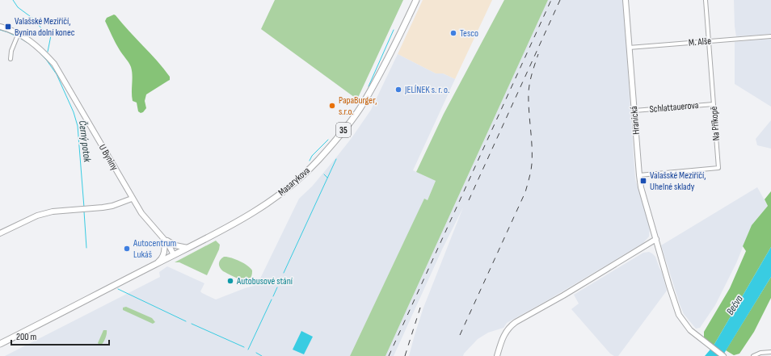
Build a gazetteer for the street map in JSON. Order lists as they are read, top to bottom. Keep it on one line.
{"streets":{"main road":["35","Masarykova"],"street":["M. Alše","Schlattauerova","Hranická","Na Příkopě","U Byniny"]},"crossings":[["M. Alše","Hranická"],["M. Alše","Na Příkopě"],["Schlattauerova","Hranická"],["Schlattauerova","Na Příkopě"],["Hranická","Na Příkopě"],["35","Masarykova"]],"water":["Černý potok","Bečva"],"places":{"transit":["Valašské Meziříčí, Bynina dolní konec","Valašské Meziříčí, Uhelné sklady"],"other":["Tesco","JELÍNEK s. r. o.","PapaBurger, s.r.o.","Autocentrum Lukáš","Autobusové stání"]},"scale_bar":"200 m"}
